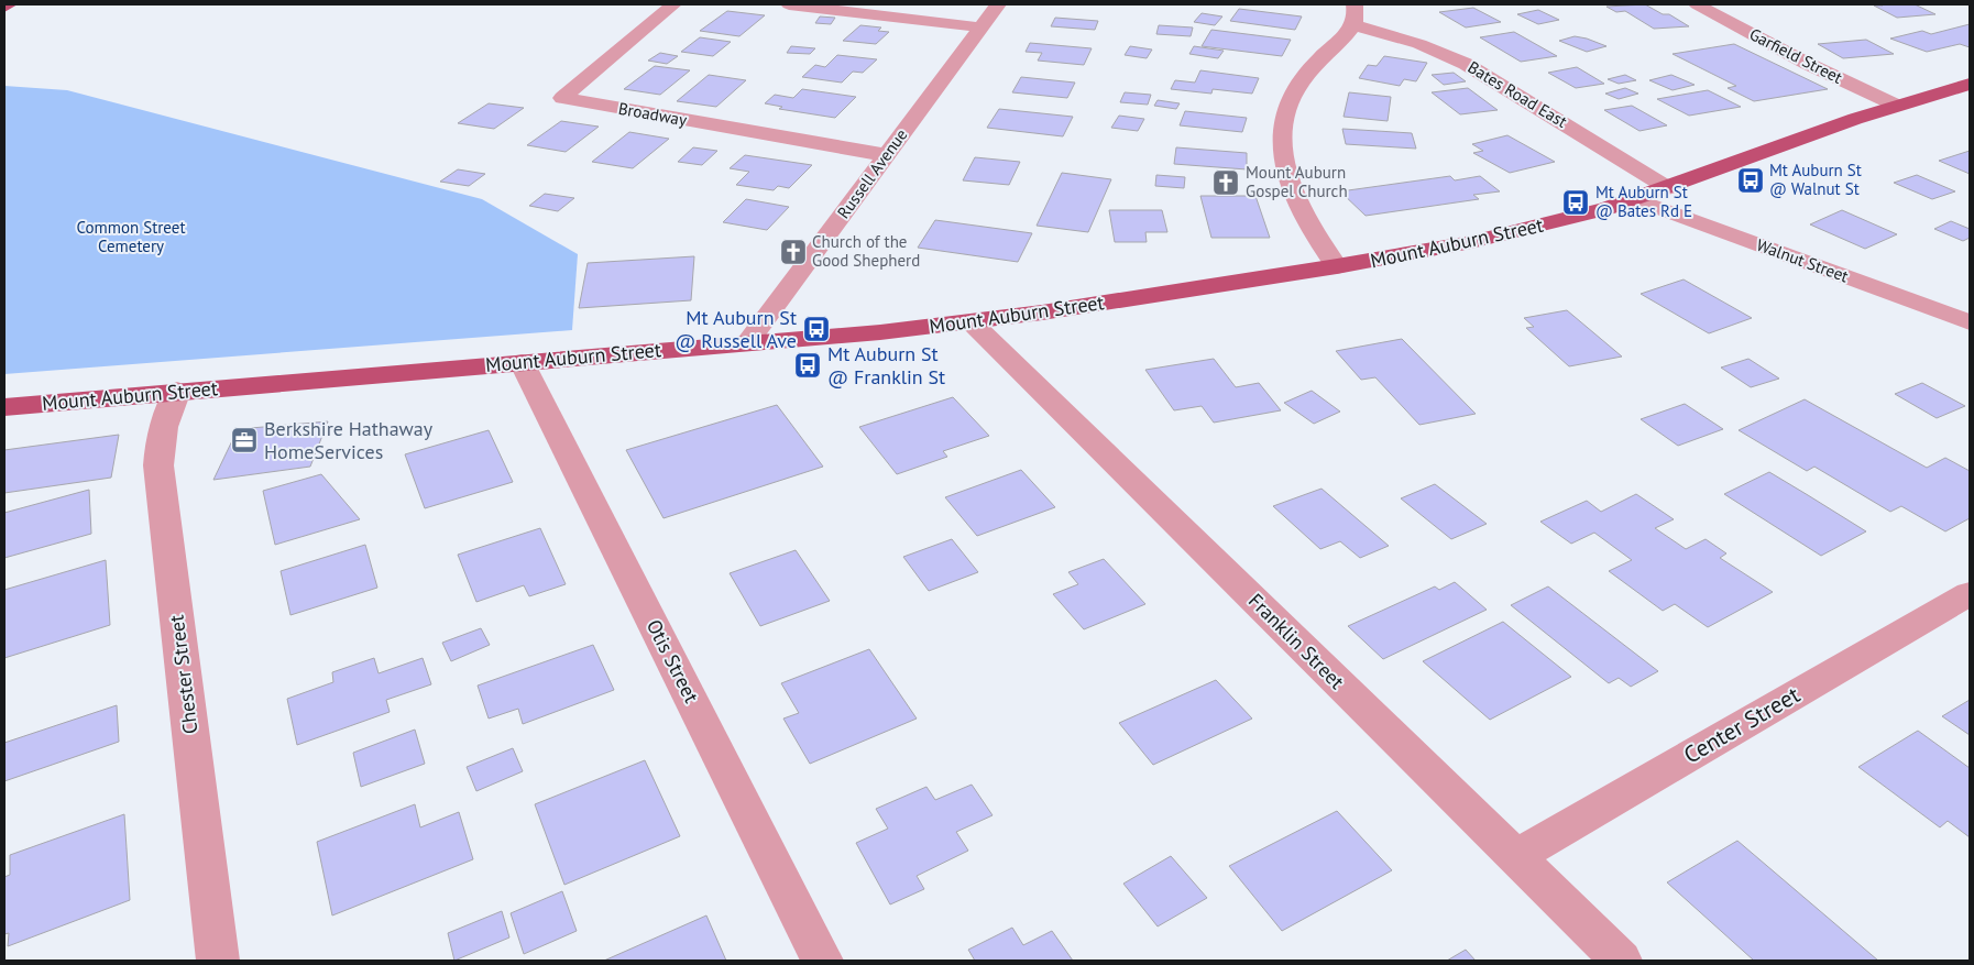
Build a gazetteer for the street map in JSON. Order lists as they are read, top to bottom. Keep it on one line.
{"streets":{"main road":["Mount Auburn Street"],"street":["Garfield Street","Bates Road East","Broadway","Russell Avenue","Walnut Street","Franklin Street","Otis Street","Chester Street","Center Street"]},"crossings":[["Garfield Street","Mount Auburn Street"],["Bates Road East","Mount Auburn Street"],["Broadway","Russell Avenue"],["Russell Avenue","Mount Auburn Street"],["Mount Auburn Street","Walnut Street"],["Mount Auburn Street","Franklin Street"],["Mount Auburn Street","Otis Street"],["Mount Auburn Street","Chester Street"],["Franklin Street","Center Street"]],"parks":["Common Street Cemetery"],"places":{"bus stop":["Mt Auburn St @ Walnut St","Mt Auburn St @ Bates Rd E","Mt Auburn St @ Russell Ave","Mt Auburn St @ Franklin St"],"church":["Mount Auburn Gospel Church","Church of the Good Shepherd"],"office":["Berkshire Hathaway HomeServices"]}}
